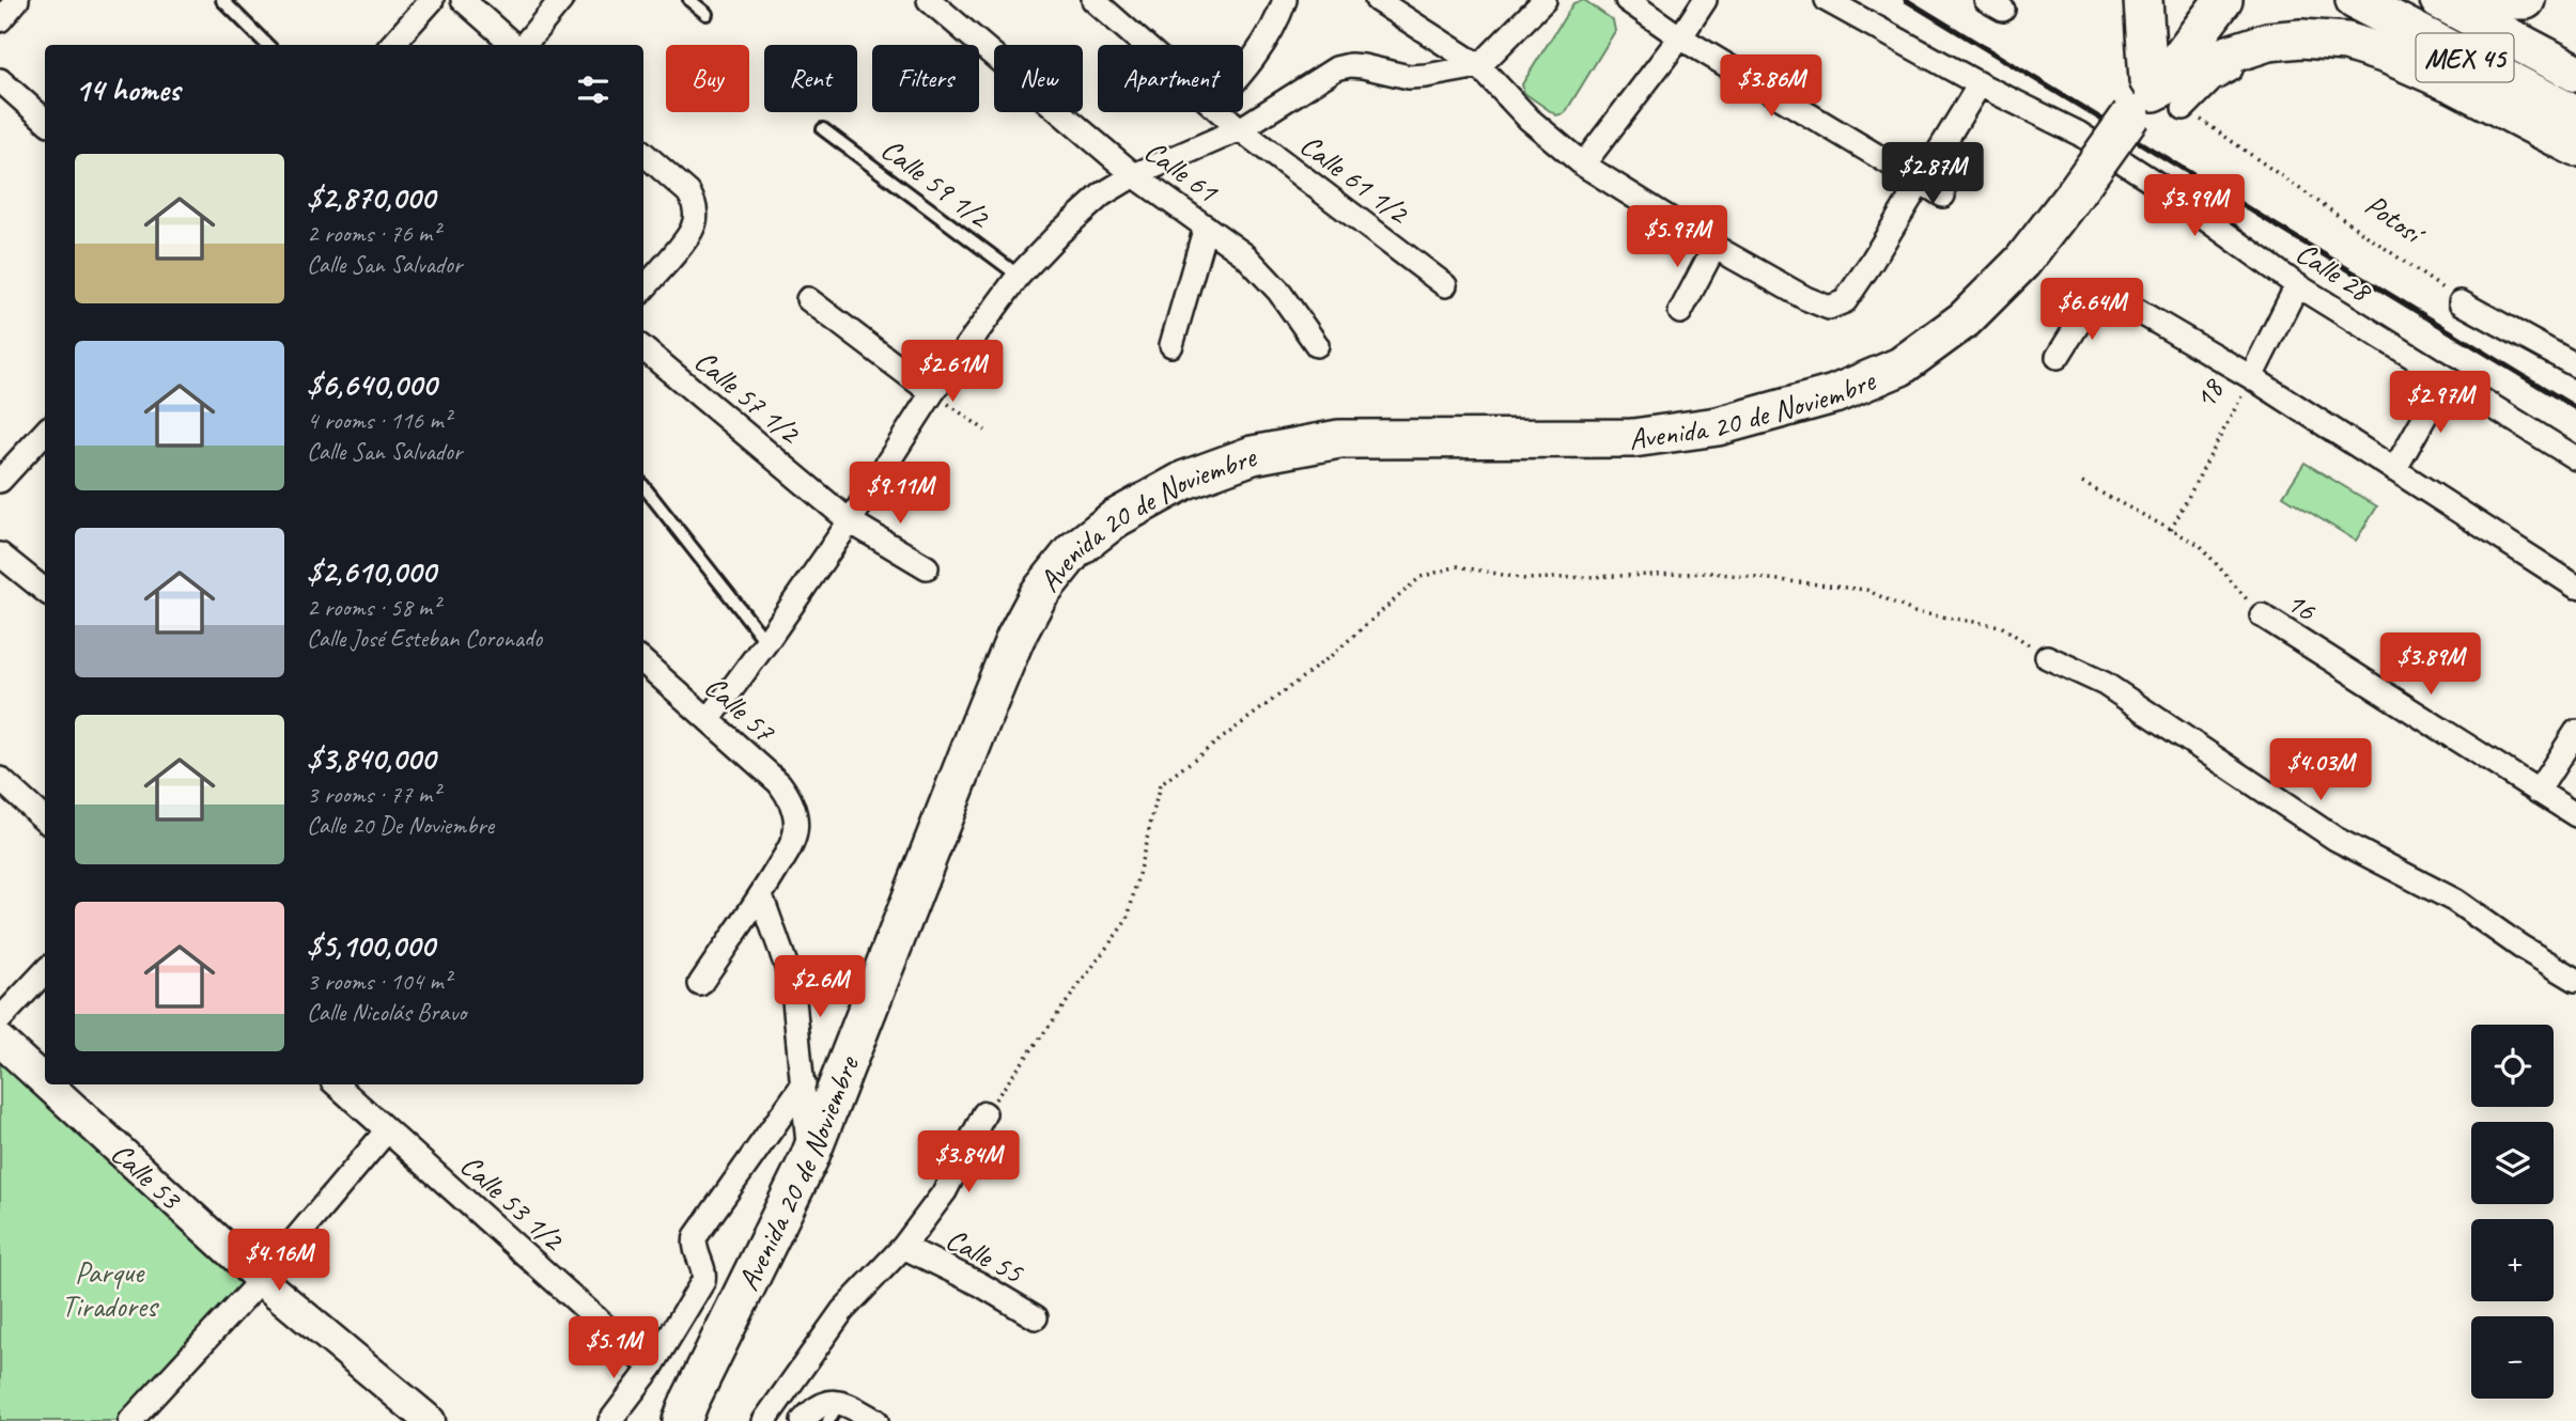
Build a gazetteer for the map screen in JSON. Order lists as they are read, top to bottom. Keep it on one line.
{"streets":{"main road":["MEX 45","Avenida 20 de Noviembre"],"street":["Calle 61","Calle 61 1/2","Calle 28","18","Calle 57 1/2","16","Calle 57","Calle 53","Calle 53 1/2","Calle 55"],"lane":["Calle 59 1/2"],"path":["Potosí"]},"crossings":[["Potosí","Avenida 20 de Noviembre"],["Calle 28","18"],["18","16"]],"parks":["Parque Tiradores"],"page":{"chip":["Buy","Rent","Filters","New","Apartment"],"heading":"14 homes","price":["$3.86M","$2.87M","$3.99M","$5.97M","$6.64M","$2.61M","$2.97M","$9.11M","$3.89M","$4.03M","$2.6M","$3.84M","$4.16M","$5.1M"],"list":[{"name":"$2,870,000","note":"2 rooms · 76 m² · Calle San Salvador"},{"name":"$6,640,000","note":"4 rooms · 116 m² · Calle San Salvador"},{"name":"$2,610,000","note":"2 rooms · 58 m² · Calle José Esteban Coronado"},{"name":"$3,840,000","note":"3 rooms · 77 m² · Calle 20 De Noviembre"},{"name":"$5,100,000","note":"3 rooms · 104 m² · Calle Nicolás Bravo"}],"map_buttons":["+","−"]}}
